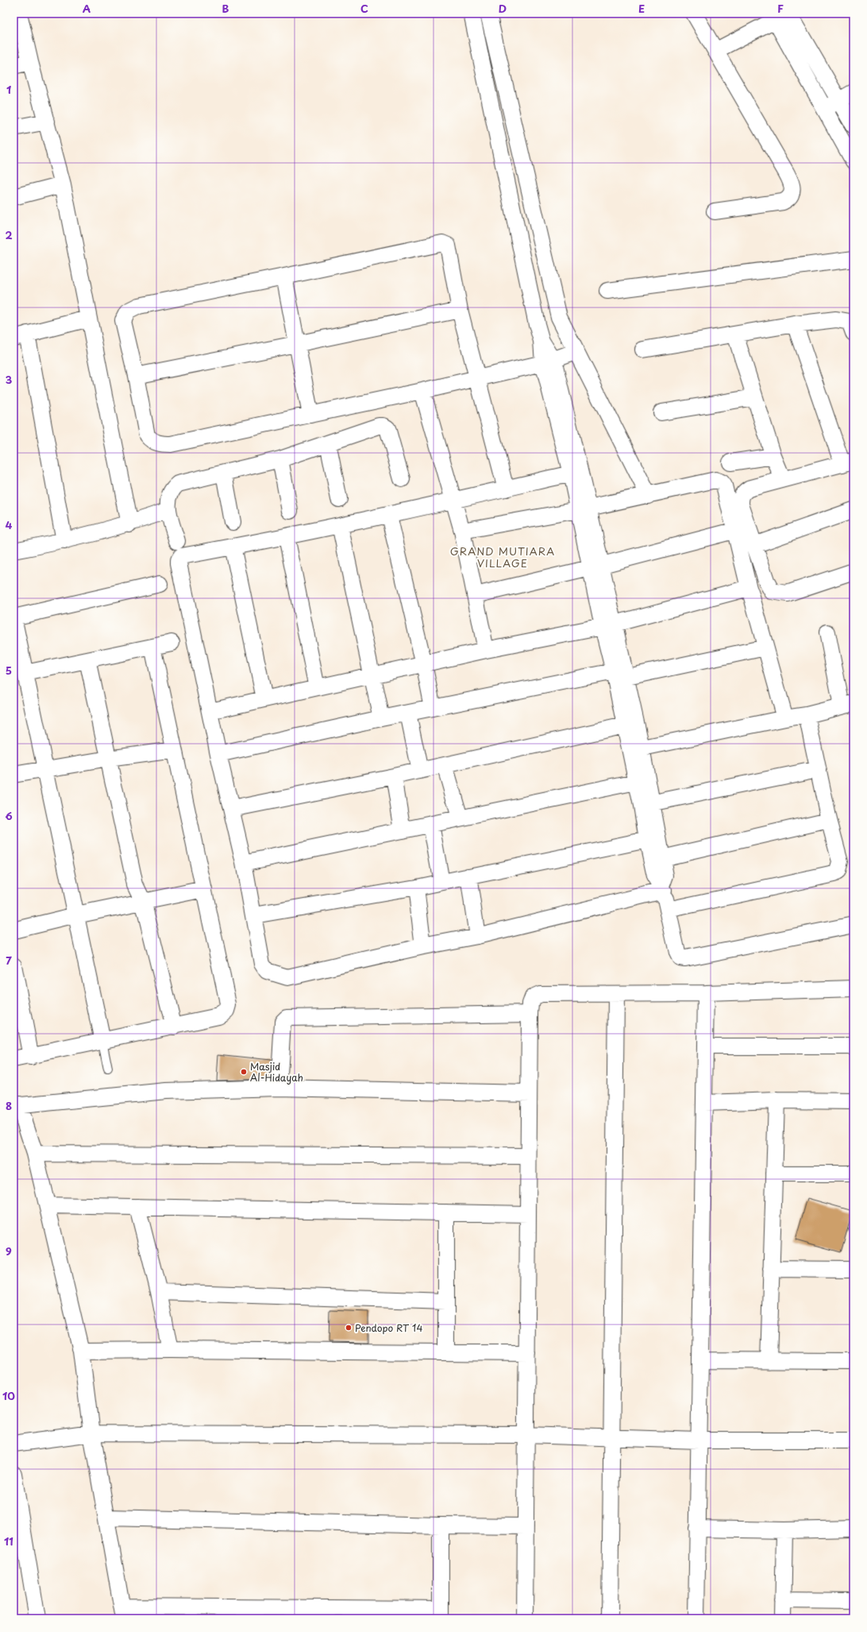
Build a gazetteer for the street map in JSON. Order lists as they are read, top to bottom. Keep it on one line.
{"districts":["GRAND MUTIARA VILLAGE"],"places":["Masjid Al-Hidayah","Pendopo RT 14"],"grid":{"columns":["A","B","C","D","E","F"],"rows":["1","2","3","4","5","6","7","8","9","10","11"]}}
